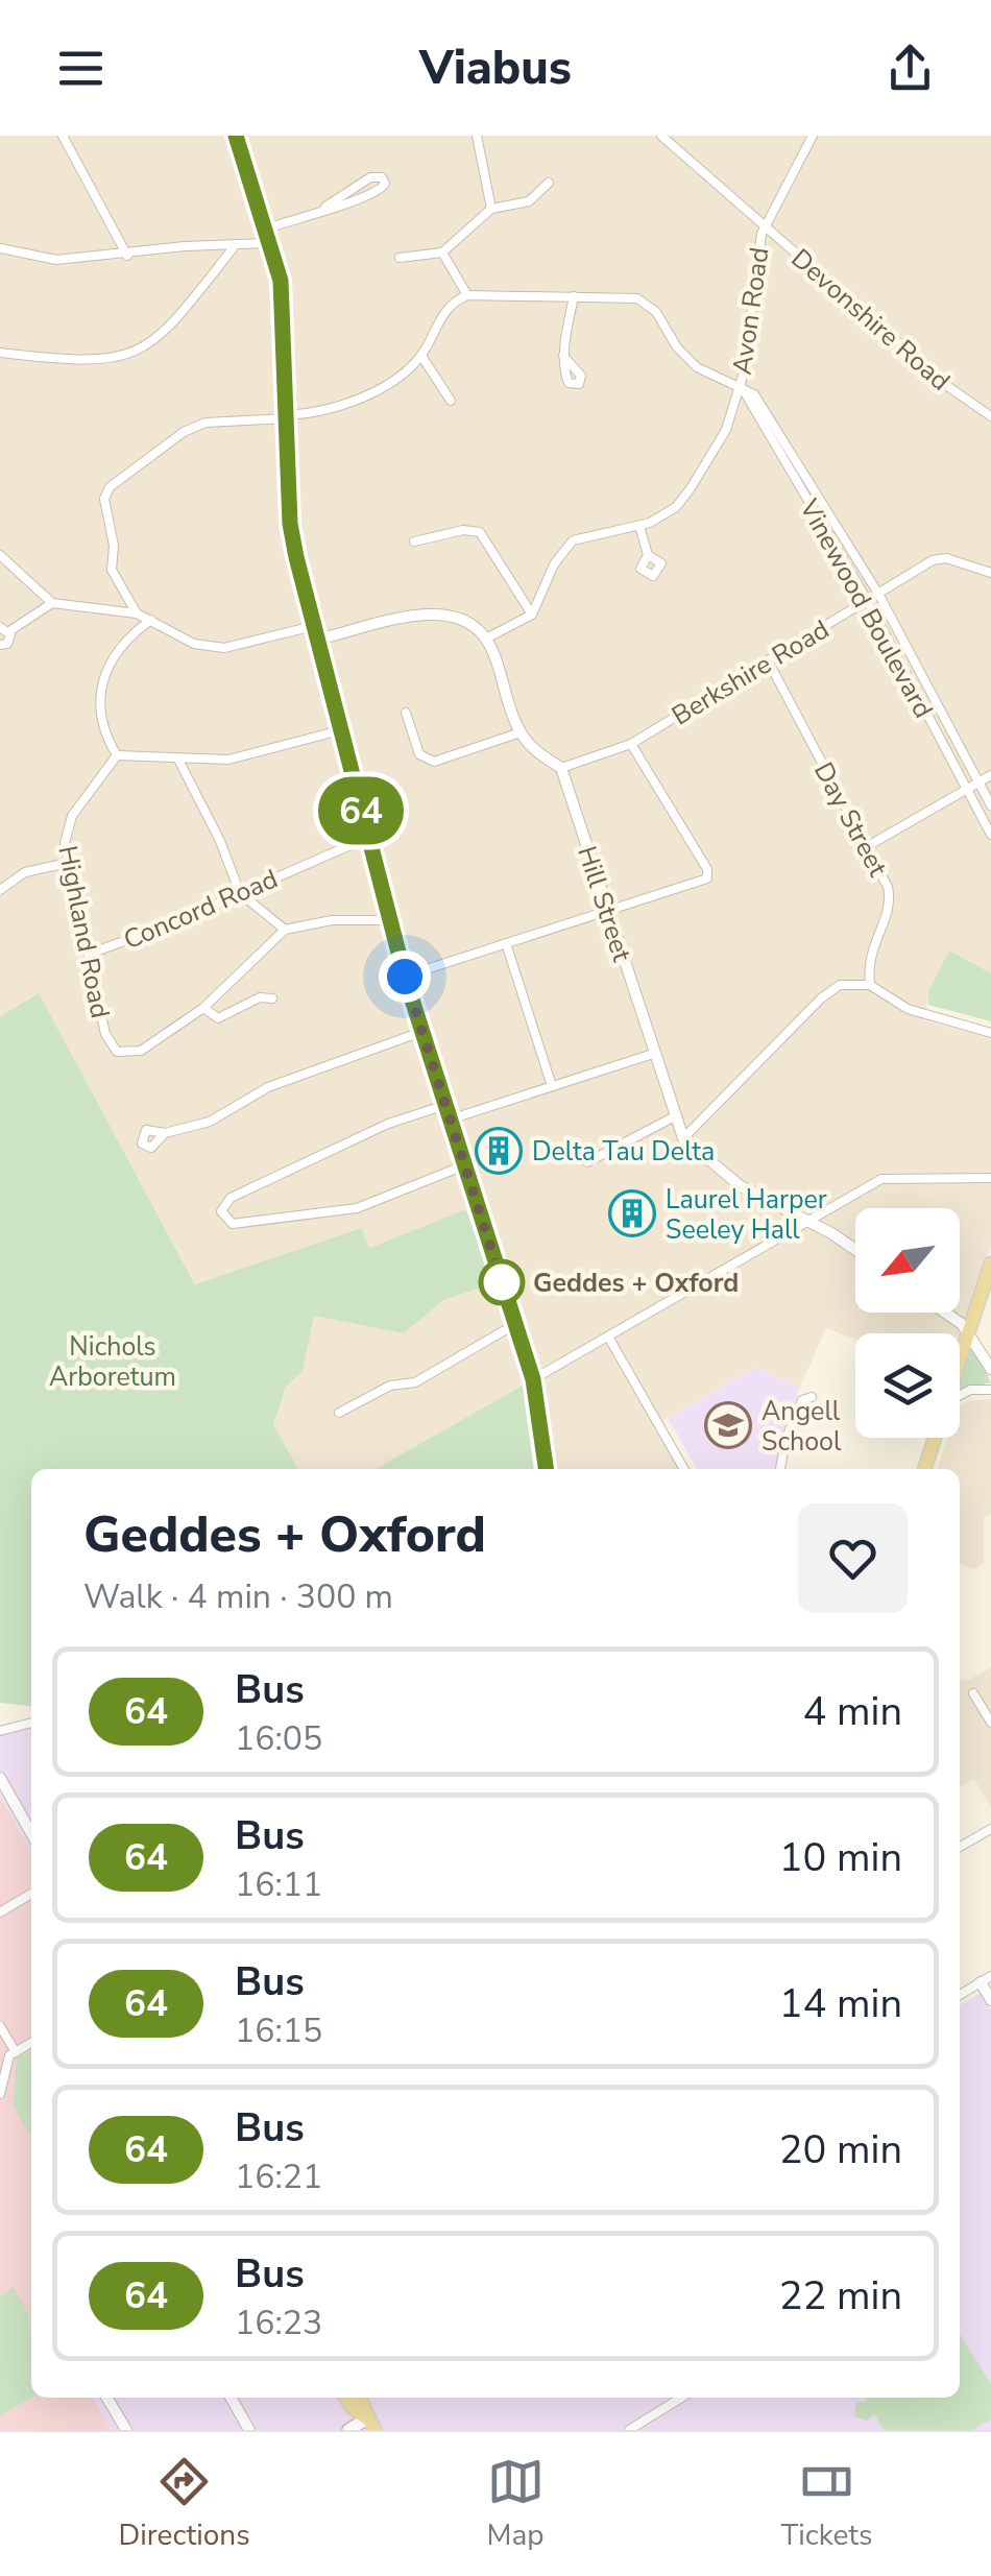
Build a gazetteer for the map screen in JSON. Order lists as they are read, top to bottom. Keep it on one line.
{"streets":{"street":["Avon Road","Devonshire Road","Vinewood Boulevard","Berkshire Road","Day Street","Hill Street","Concord Road","Highland Road"]},"crossings":[["Avon Road","Devonshire Road"],["Avon Road","Vinewood Boulevard"],["Vinewood Boulevard","Berkshire Road"],["Berkshire Road","Day Street"],["Berkshire Road","Hill Street"],["Concord Road","Highland Road"]],"parks":["Nichols Arboretum"],"places":{"building":["Delta Tau Delta","Laurel Harper Seeley Hall"],"other":["Geddes + Oxford"],"school or university":["Angell School"]},"lines":["bus line 64"],"north":"bottom left","page":{"header":"Viabus","on_map":"64","heading":["Geddes + Oxford","Walk · 4 min · 300 m"],"list":[{"mark":"64","name":"Bus","note":"16:05","value":"4 min"},{"mark":"64","name":"Bus","note":"16:11","value":"10 min"},{"mark":"64","name":"Bus","note":"16:15","value":"14 min"},{"mark":"64","name":"Bus","note":"16:21","value":"20 min"},{"mark":"64","name":"Bus","note":"16:23","value":"22 min"}],"tabs":["Directions","Map","Tickets"]}}
